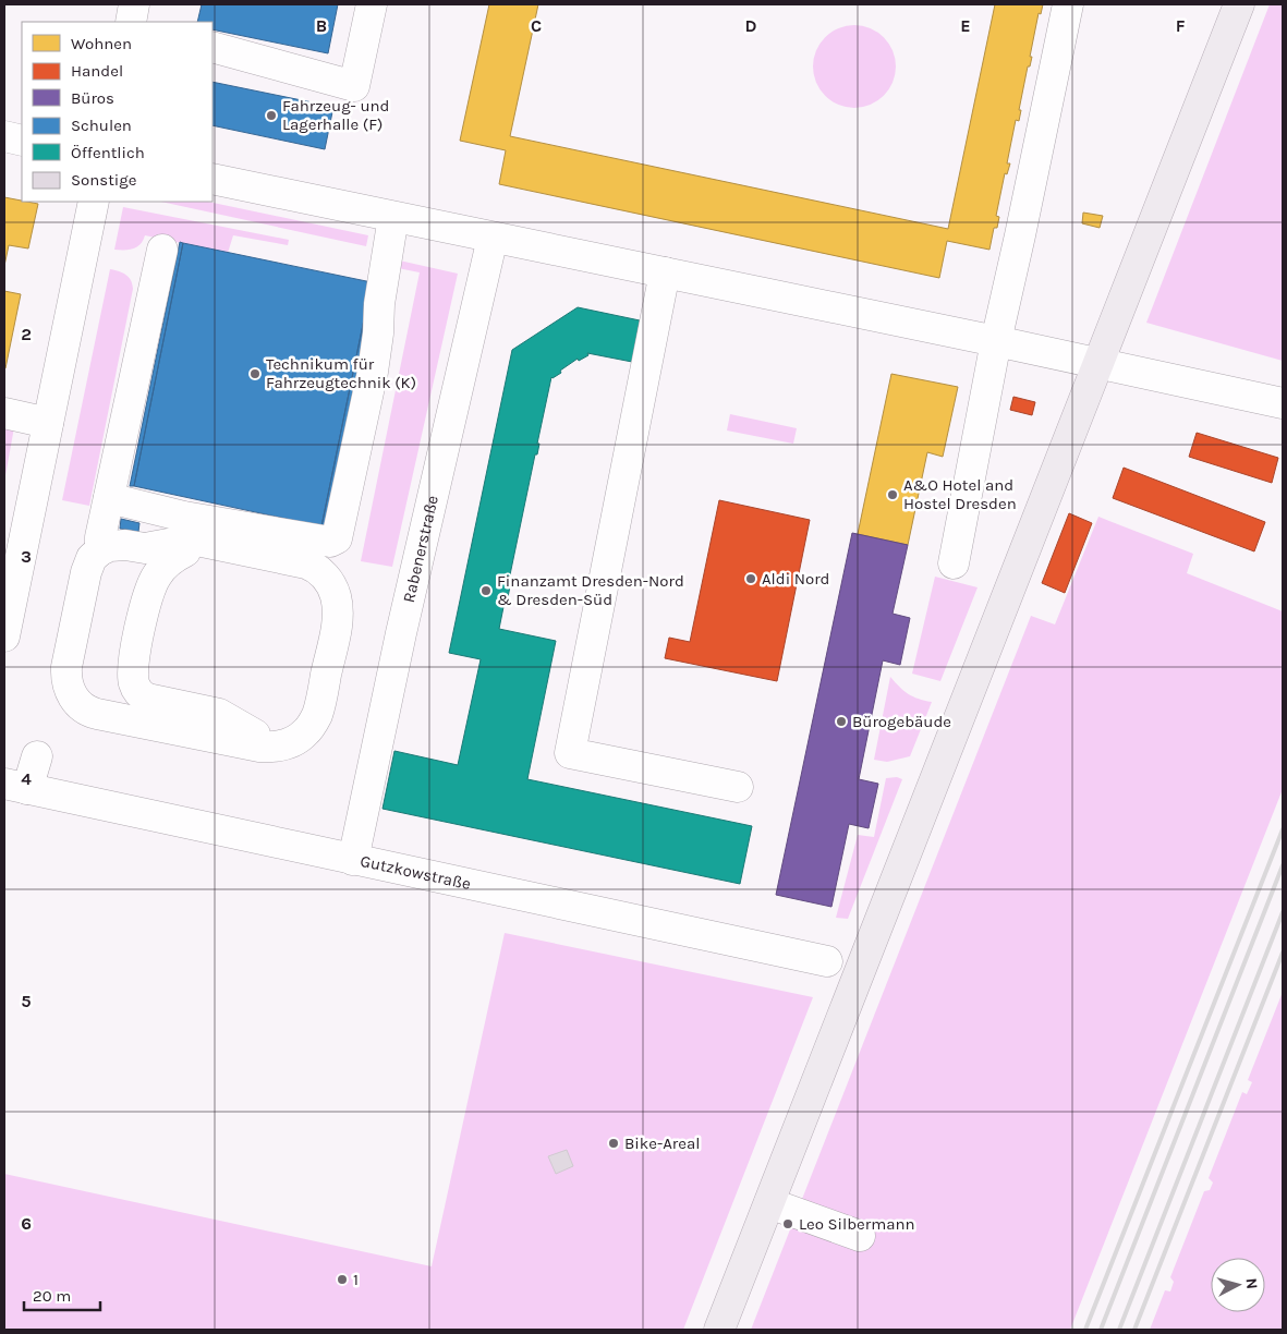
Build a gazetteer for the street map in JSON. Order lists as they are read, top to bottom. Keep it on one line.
{"streets":{"street":["Rabenerstraße","Gutzkowstraße"]},"crossings":[["Rabenerstraße","Gutzkowstraße"]],"places":["Fahrzeug- und Lagerhalle (F)","Technikum für Fahrzeugtechnik (K)","A&O Hotel and Hostel Dresden","Aldi Nord","Finanzamt Dresden-Nord & Dresden-Süd","Bürogebäude","Bike-Areal","Leo Silbermann","1"],"legend":["Wohnen","Handel","Büros","Schulen","Öffentlich","Sonstige"],"scale_bar":"20 m","north":"right","grid":{"columns":["B","C","D","E","F"],"rows":["2","3","4","5","6"]}}
